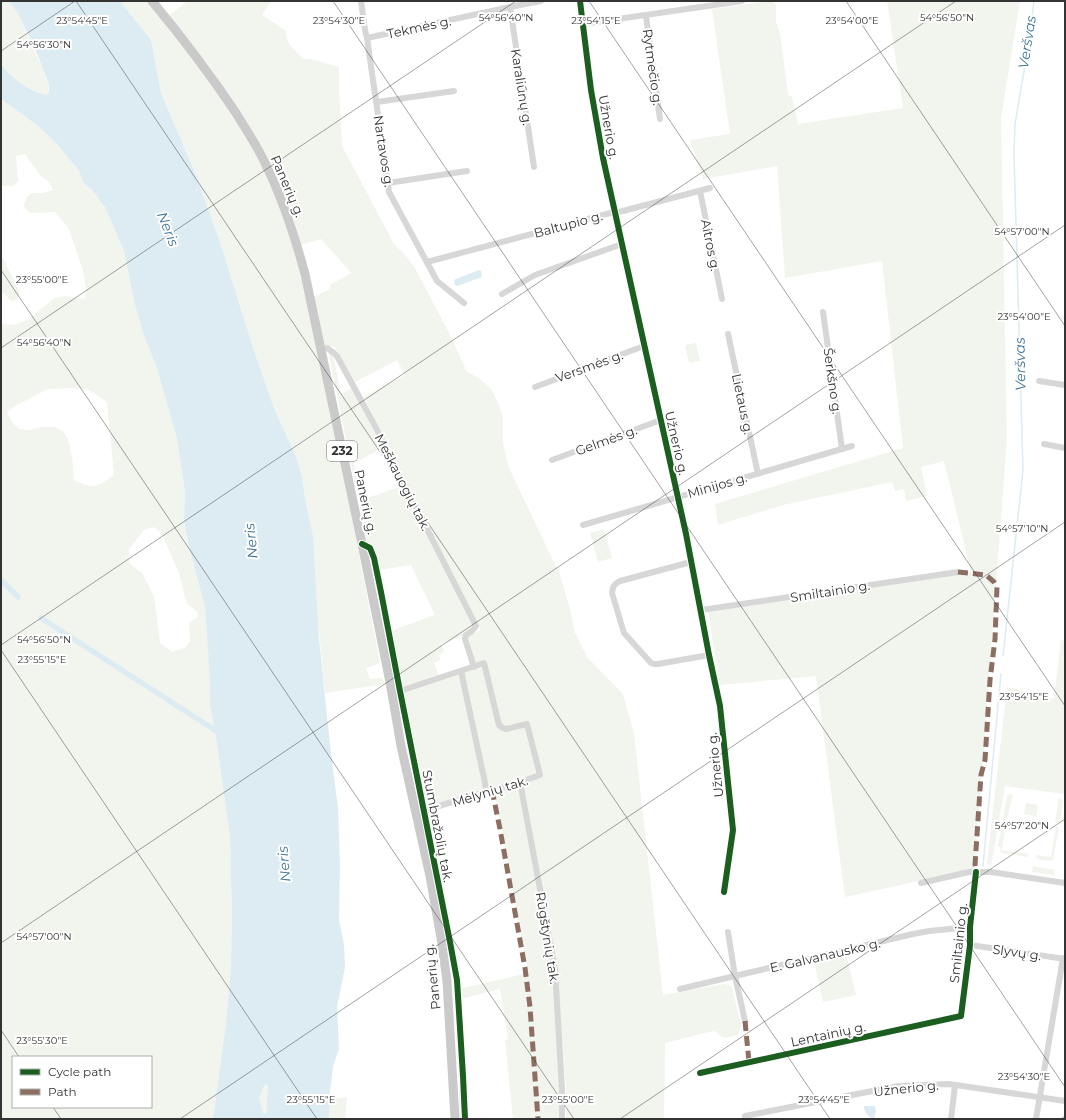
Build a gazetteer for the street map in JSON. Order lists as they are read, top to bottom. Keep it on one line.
{"streets":{"main road":["Panerių g.","232"],"street":["Tekmės g.","Rytmečio g.","Karaliūnų g.","Užnerio g.","Nartavos g.","Baltupio g.","Aitros g.","Versmės g.","Šerkšno g.","Lietaus g.","Gelmės g.","Meškauogių tak.","Minijos g.","Smiltainio g.","Mėlynių tak.","Stumbražolių tak.","Rūgštynių tak.","Slyvų g.","E. Galvanausko g.","Lentainių g."]},"crossings":[["Tekmės g.","Karaliūnų g."],["Tekmės g.","Nartavos g."],["Užnerio g.","Baltupio g."],["Užnerio g.","Versmės g."],["Užnerio g.","Gelmės g."],["Užnerio g.","Minijos g."],["Užnerio g.","Smiltainio g."],["Nartavos g.","Baltupio g."],["Panerių g.","Meškauogių tak."],["Panerių g.","Mėlynių tak."],["Panerių g.","Stumbražolių tak."],["Baltupio g.","Aitros g."],["Šerkšno g.","Minijos g."],["Lietaus g.","Minijos g."],["Meškauogių tak.","Mėlynių tak."],["Smiltainio g.","Slyvų g."],["Smiltainio g.","E. Galvanausko g."],["Smiltainio g.","Lentainių g."],["Mėlynių tak.","Stumbražolių tak."],["Mėlynių tak.","Rūgštynių tak."]],"water":["Veršvas","Neris"],"legend":["Cycle path","Path"],"coordinates":["54°56'40\"N","54°56'50\"N","23°54'30\"E","23°54'15\"E","23°54'00\"E","23°54'45\"E","54°56'30\"N","54°57'00\"N","23°55'00\"E","54°57'10\"N","23°55'15\"E","54°57'20\"N","23°55'30\"E"]}
